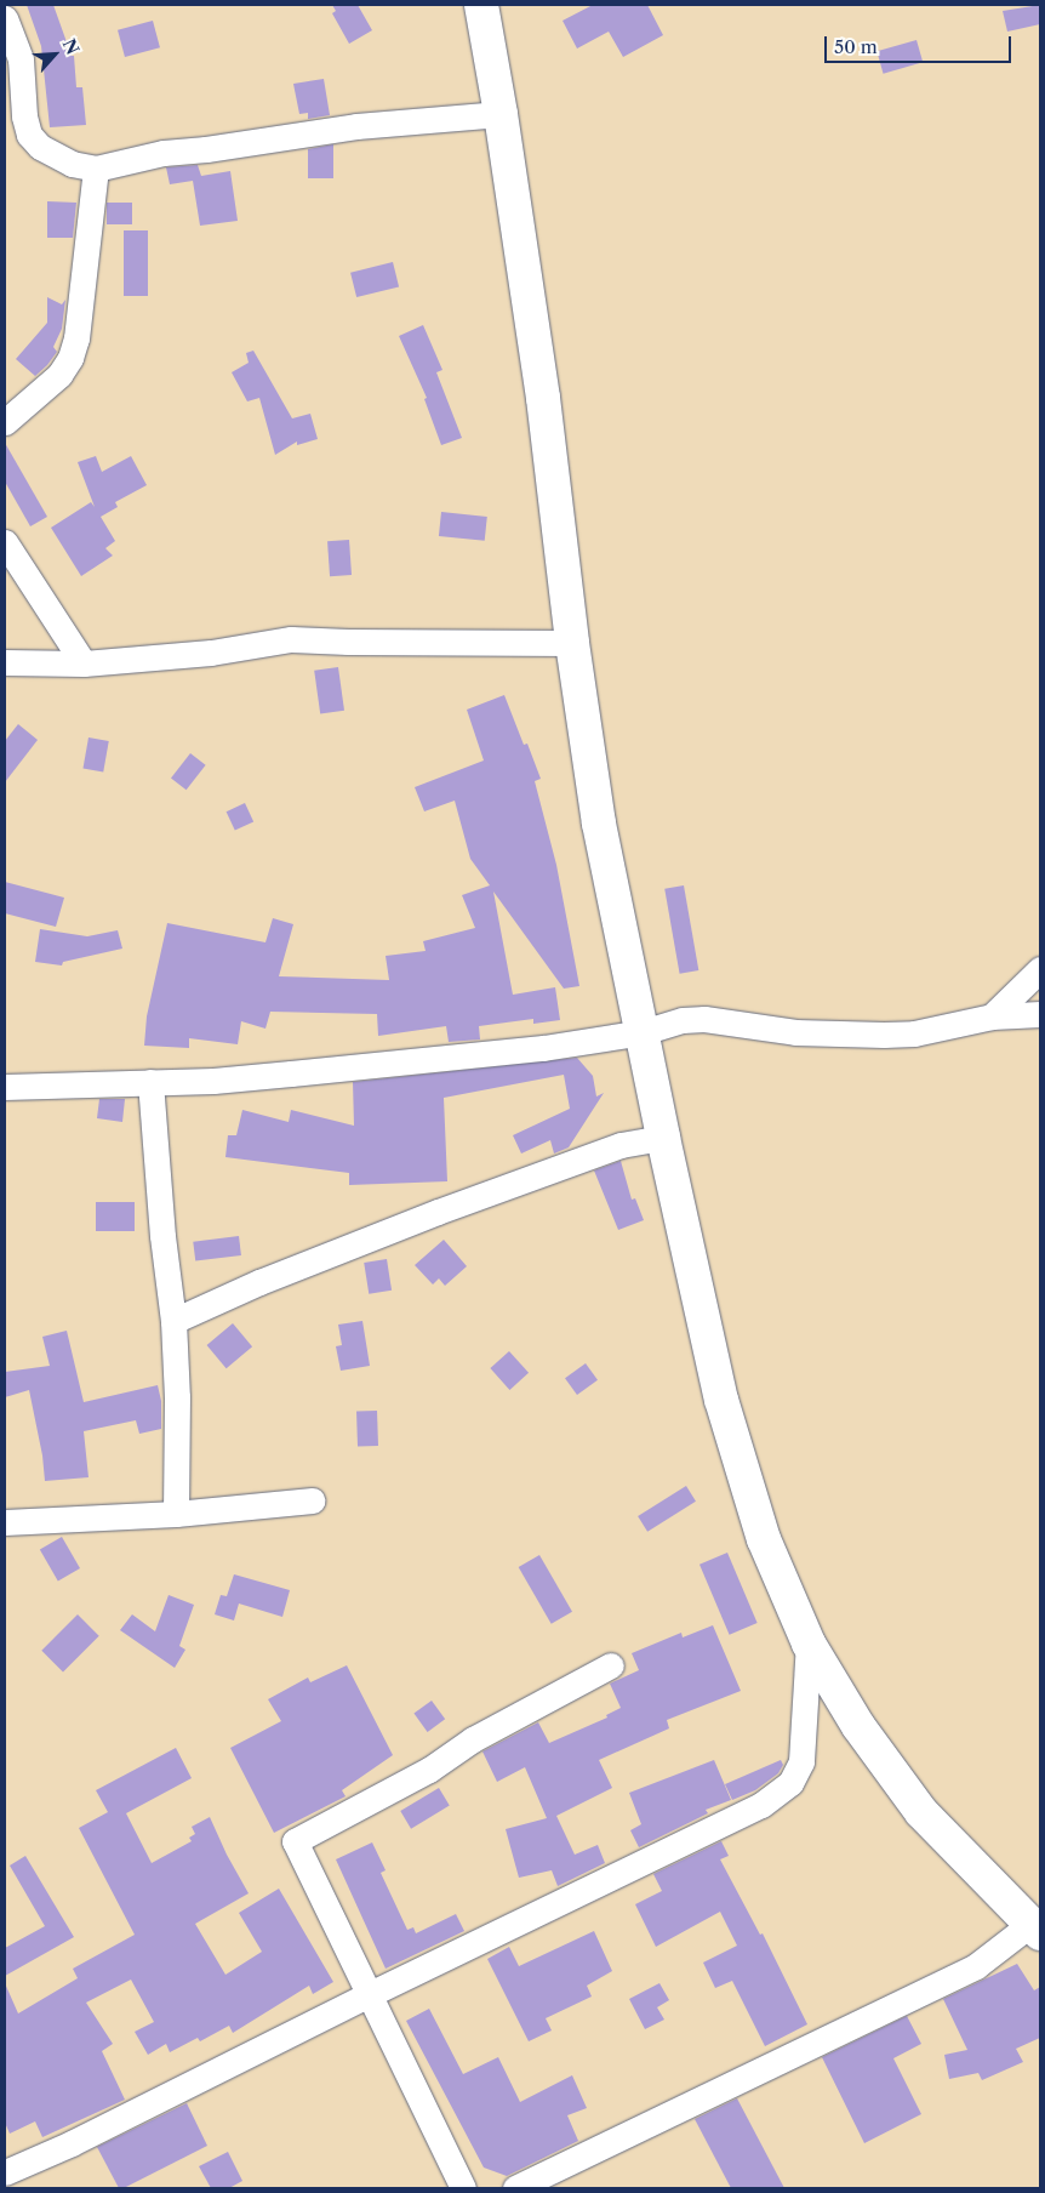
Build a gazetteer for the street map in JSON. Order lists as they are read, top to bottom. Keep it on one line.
{"scale_bar":"50 m","north":"top right"}
